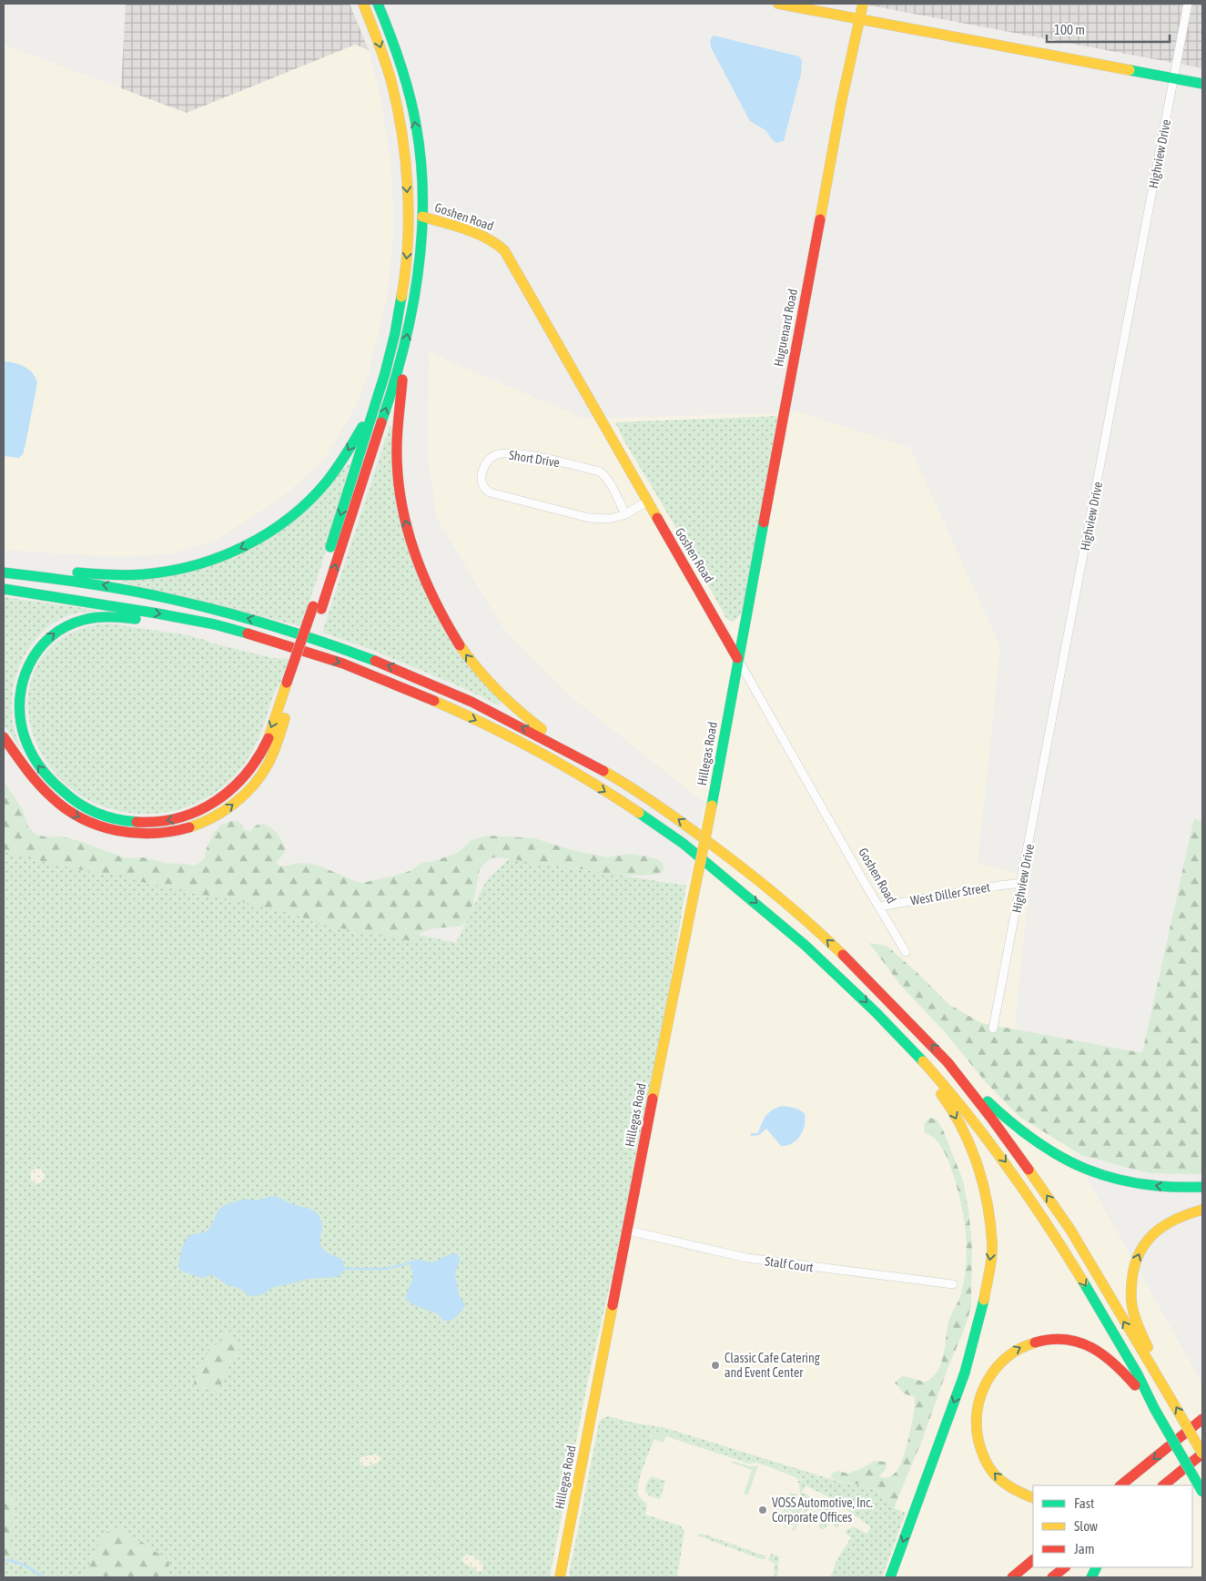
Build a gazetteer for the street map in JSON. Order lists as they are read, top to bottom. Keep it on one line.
{"streets":{"main road":["Goshen Road","Huguenard Road","Hillegas Road"],"street":["Highview Drive","Short Drive","West Diller Street","Stalf Court"]},"crossings":[["Highview Drive","West Diller Street"],["Goshen Road","Huguenard Road"],["Goshen Road","Short Drive"],["Goshen Road","Hillegas Road"],["Goshen Road","West Diller Street"],["Huguenard Road","Hillegas Road"],["Hillegas Road","Stalf Court"]],"places":["Classic Cafe Catering and Event Center","VOSS Automotive, Inc. Corporate Offices"],"legend":["Fast","Slow","Jam"],"scale_bar":"100 m"}
